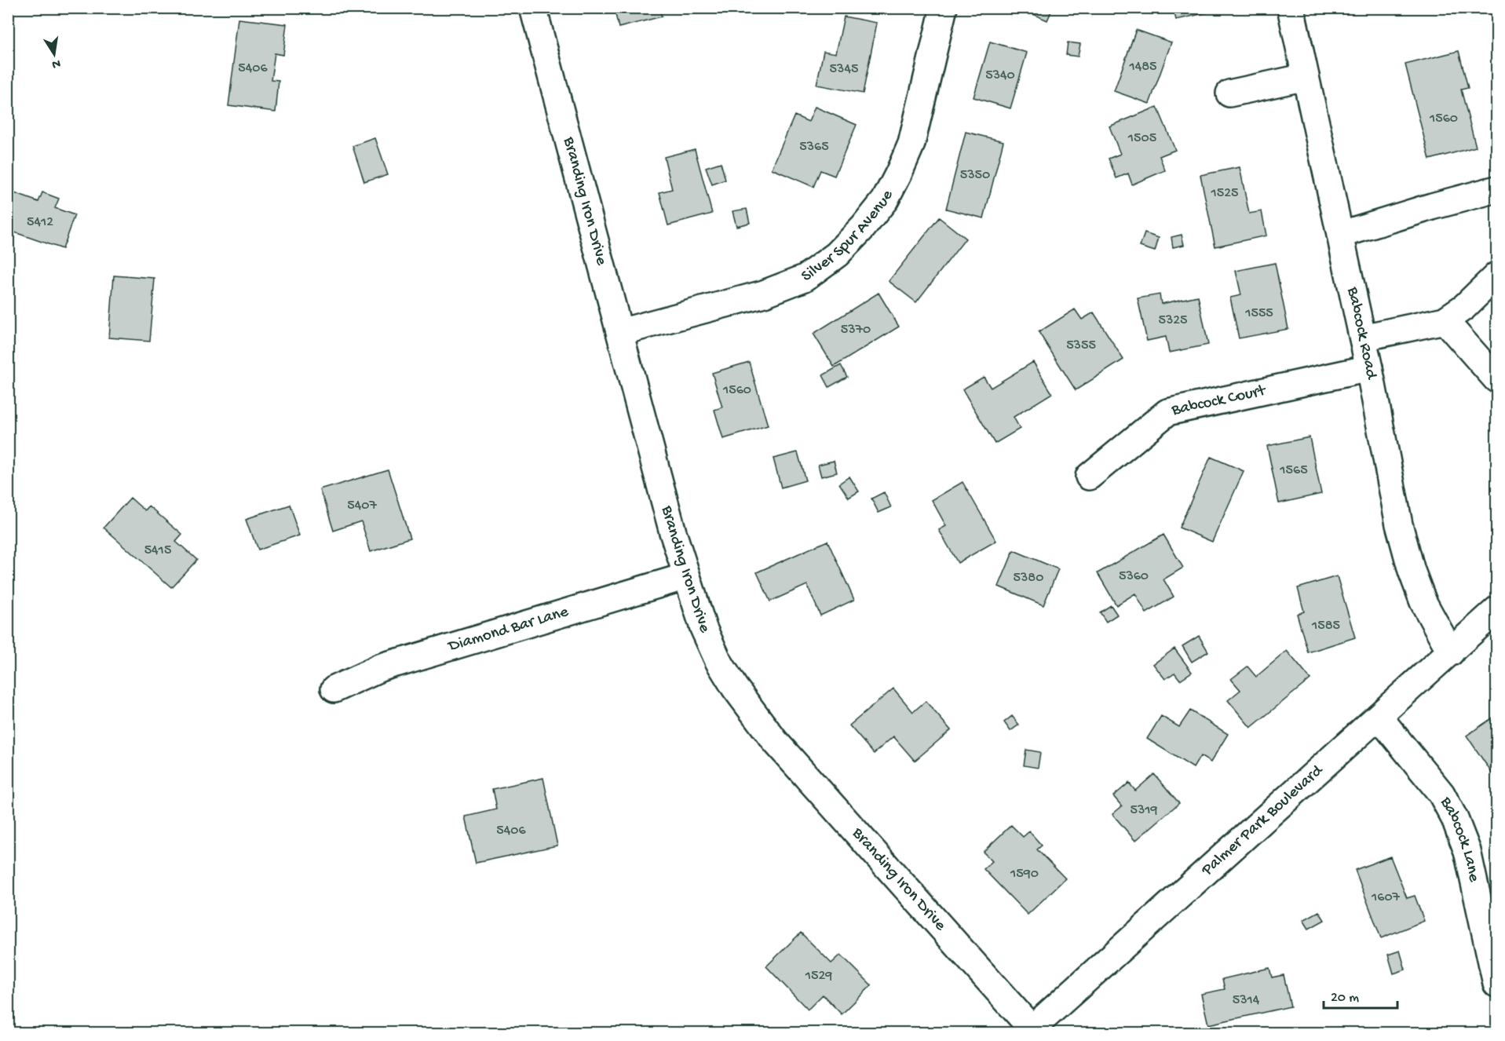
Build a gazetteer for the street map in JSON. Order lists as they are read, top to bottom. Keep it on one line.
{"streets":{"street":["Branding Iron Drive","Silver Spur Avenue","Babcock Road","Babcock Court","Diamond Bar Lane","Palmer Park Boulevard","Babcock Lane"]},"crossings":[["Branding Iron Drive","Silver Spur Avenue"],["Branding Iron Drive","Diamond Bar Lane"],["Branding Iron Drive","Palmer Park Boulevard"],["Babcock Road","Babcock Court"],["Babcock Road","Palmer Park Boulevard"],["Palmer Park Boulevard","Babcock Lane"]],"house_numbers":["1485","5406","5345","5340","1560","1505","5365","5350","1525","5412","1555","5325","5370","5355","1560","1565","5407","5415","5360","5380","1585","5319","5406","1590","1607","1529","5314"],"scale_bar":"20 m","north":"bottom"}
